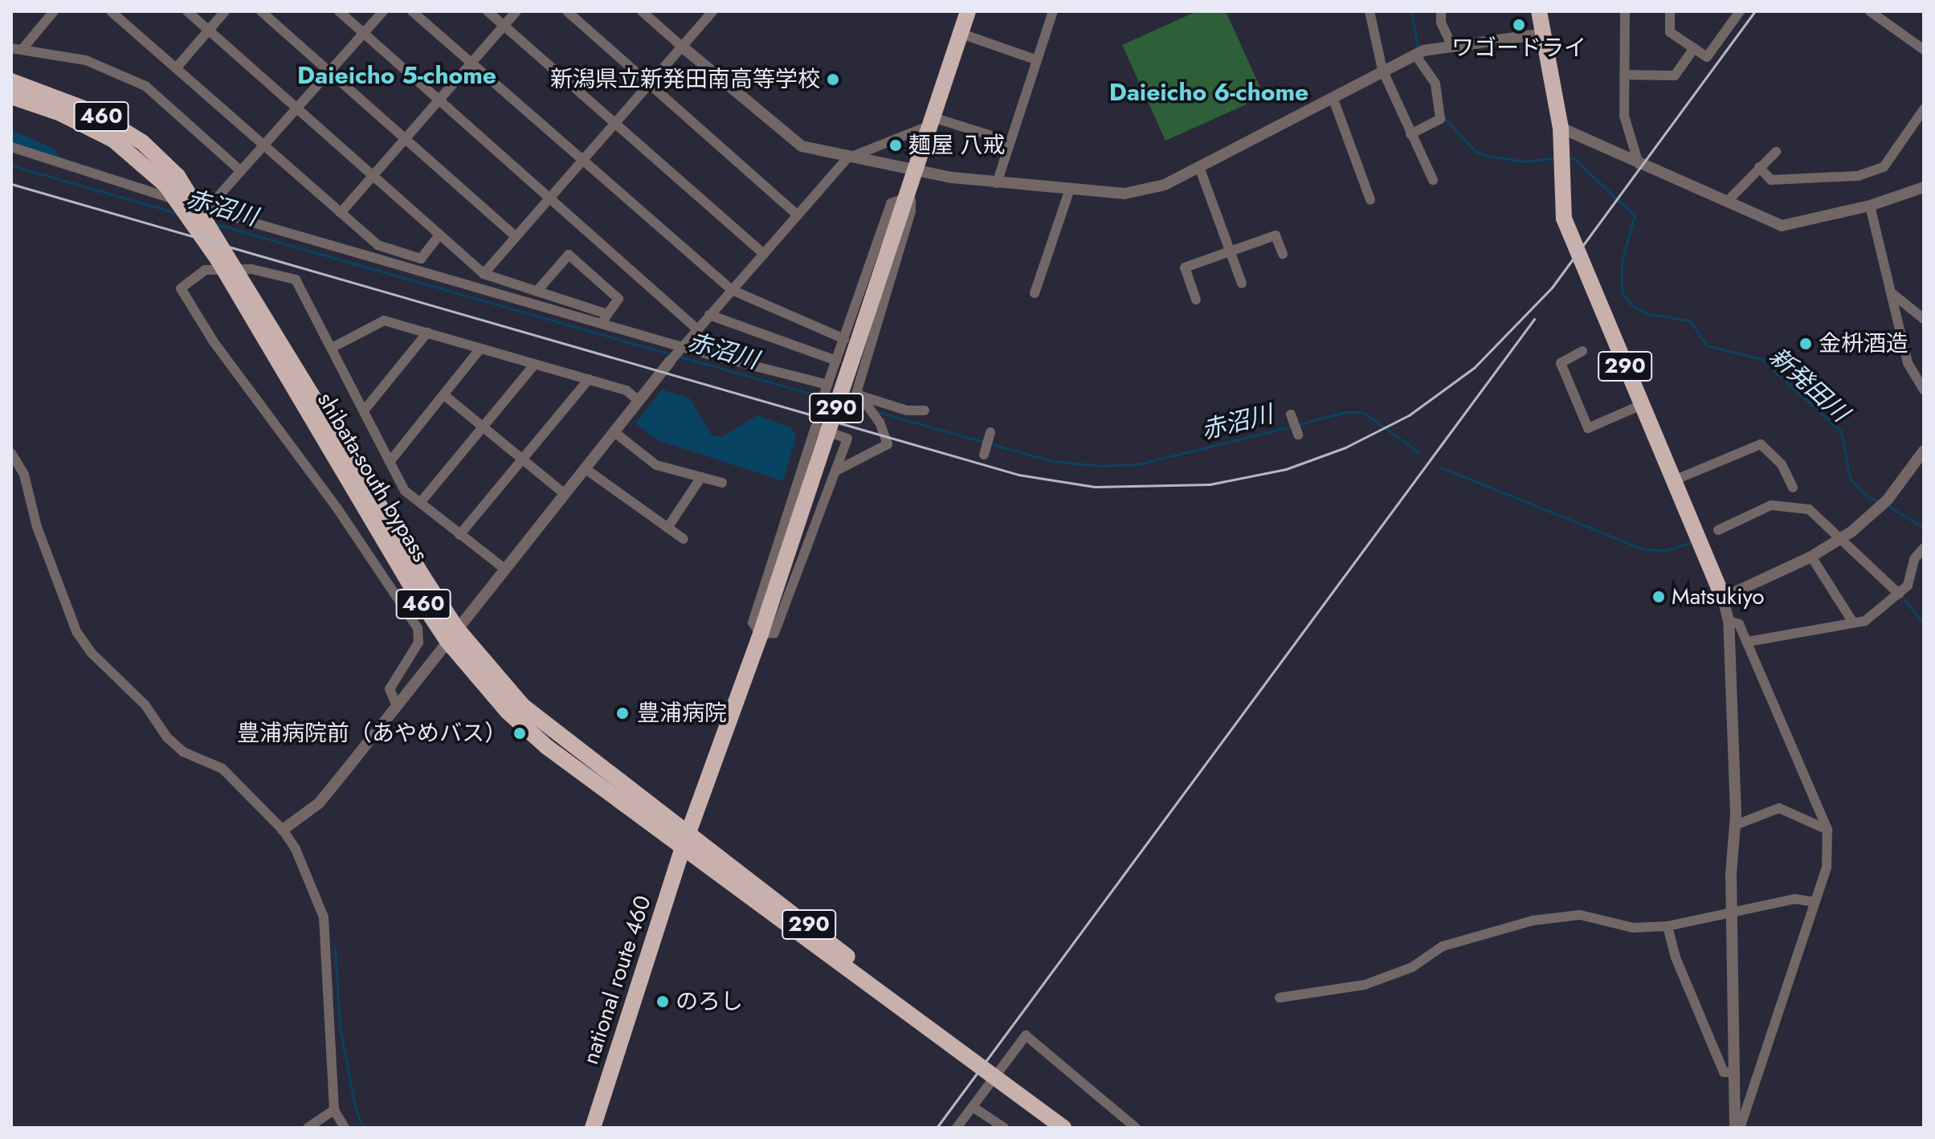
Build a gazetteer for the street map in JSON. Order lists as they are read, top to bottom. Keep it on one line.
{"streets":{"highway":["460","290","shibata-south bypass","national route 460"]},"crossings":[["460","shibata-south bypass"],["290","shibata-south bypass"],["290","national route 460"],["shibata-south bypass","national route 460"]],"districts":["Daieicho 5-chome","Daieicho 6-chome"],"water":["赤沼川","新発田川"],"places":["ワゴードライ","新潟県立新発田南高等学校","麺屋 八戒","金枡酒造","Matsukiyo","豊浦病院","豊浦病院前（あやめバス）","のろし"]}
